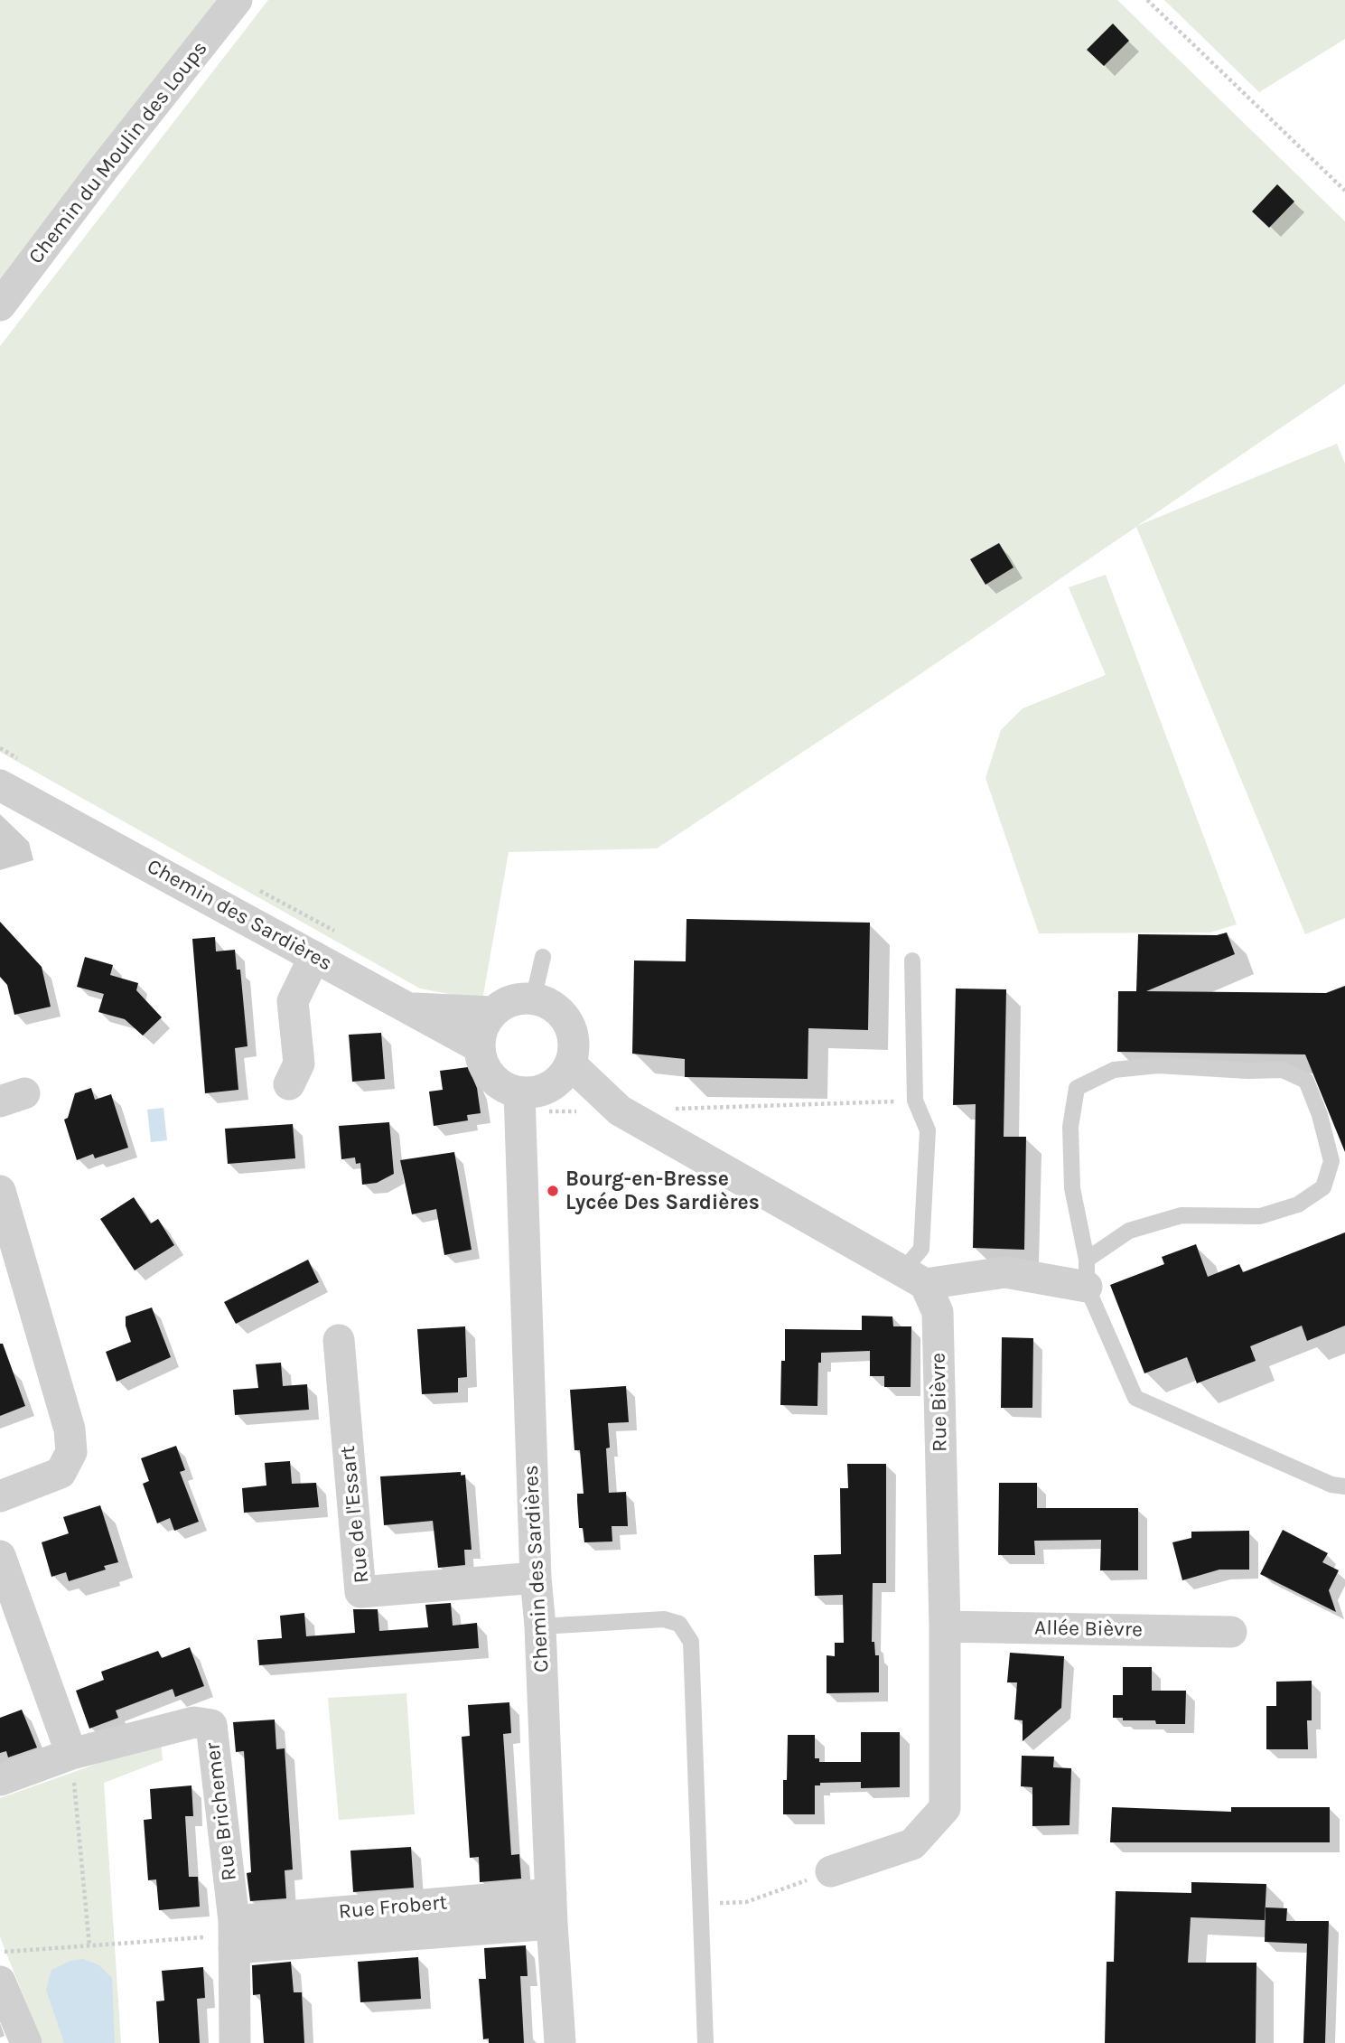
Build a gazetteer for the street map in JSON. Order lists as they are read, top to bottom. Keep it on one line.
{"streets":{"street":["Chemin du Moulin des Loups","Chemin des Sardières","Rue Bièvre","Rue de l'Essart","Allée Bièvre","Rue Brichemer","Rue Frobert"]},"crossings":[["Chemin des Sardières","Rue de l'Essart"],["Chemin des Sardières","Rue Frobert"],["Rue Bièvre","Allée Bièvre"],["Rue Brichemer","Rue Frobert"]],"places":["Bourg-en-Bresse Lycée Des Sardières"]}
